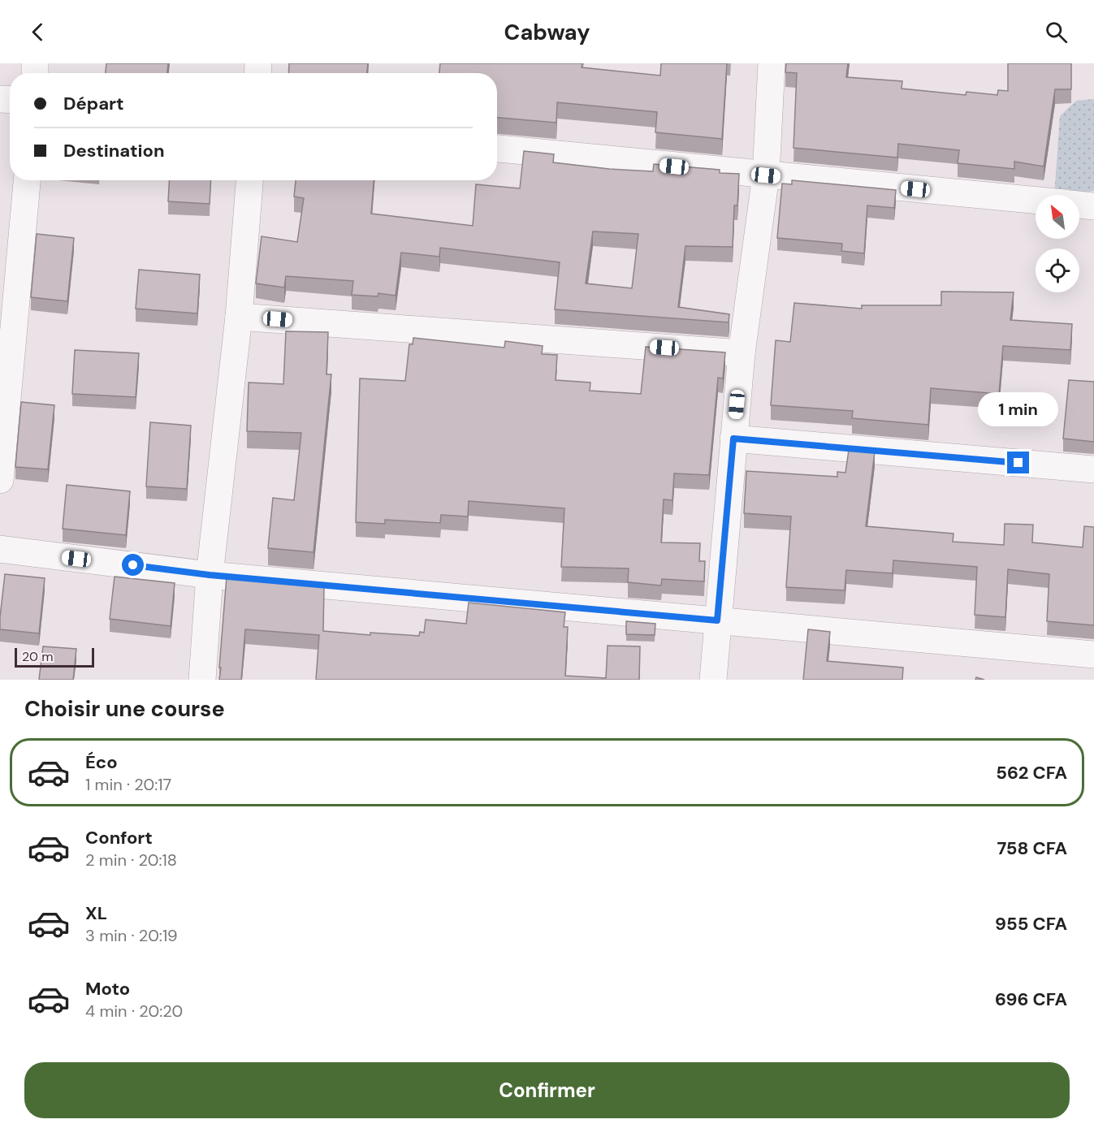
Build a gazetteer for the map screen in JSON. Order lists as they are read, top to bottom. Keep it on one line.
{"scale_bar":"20 m","north":"top left","page":{"header":"Cabway","banner":["Départ","Destination"],"bubble":"1 min","scale":"20 m","heading":"Choisir une course","list":[{"name":"Éco","note":"1 min · 20:17","value":"562 CFA"},{"name":"Confort","note":"2 min · 20:18","value":"758 CFA"},{"name":"XL","note":"3 min · 20:19","value":"955 CFA"},{"name":"Moto","note":"4 min · 20:20","value":"696 CFA"}],"buttons":"Confirmer"}}
